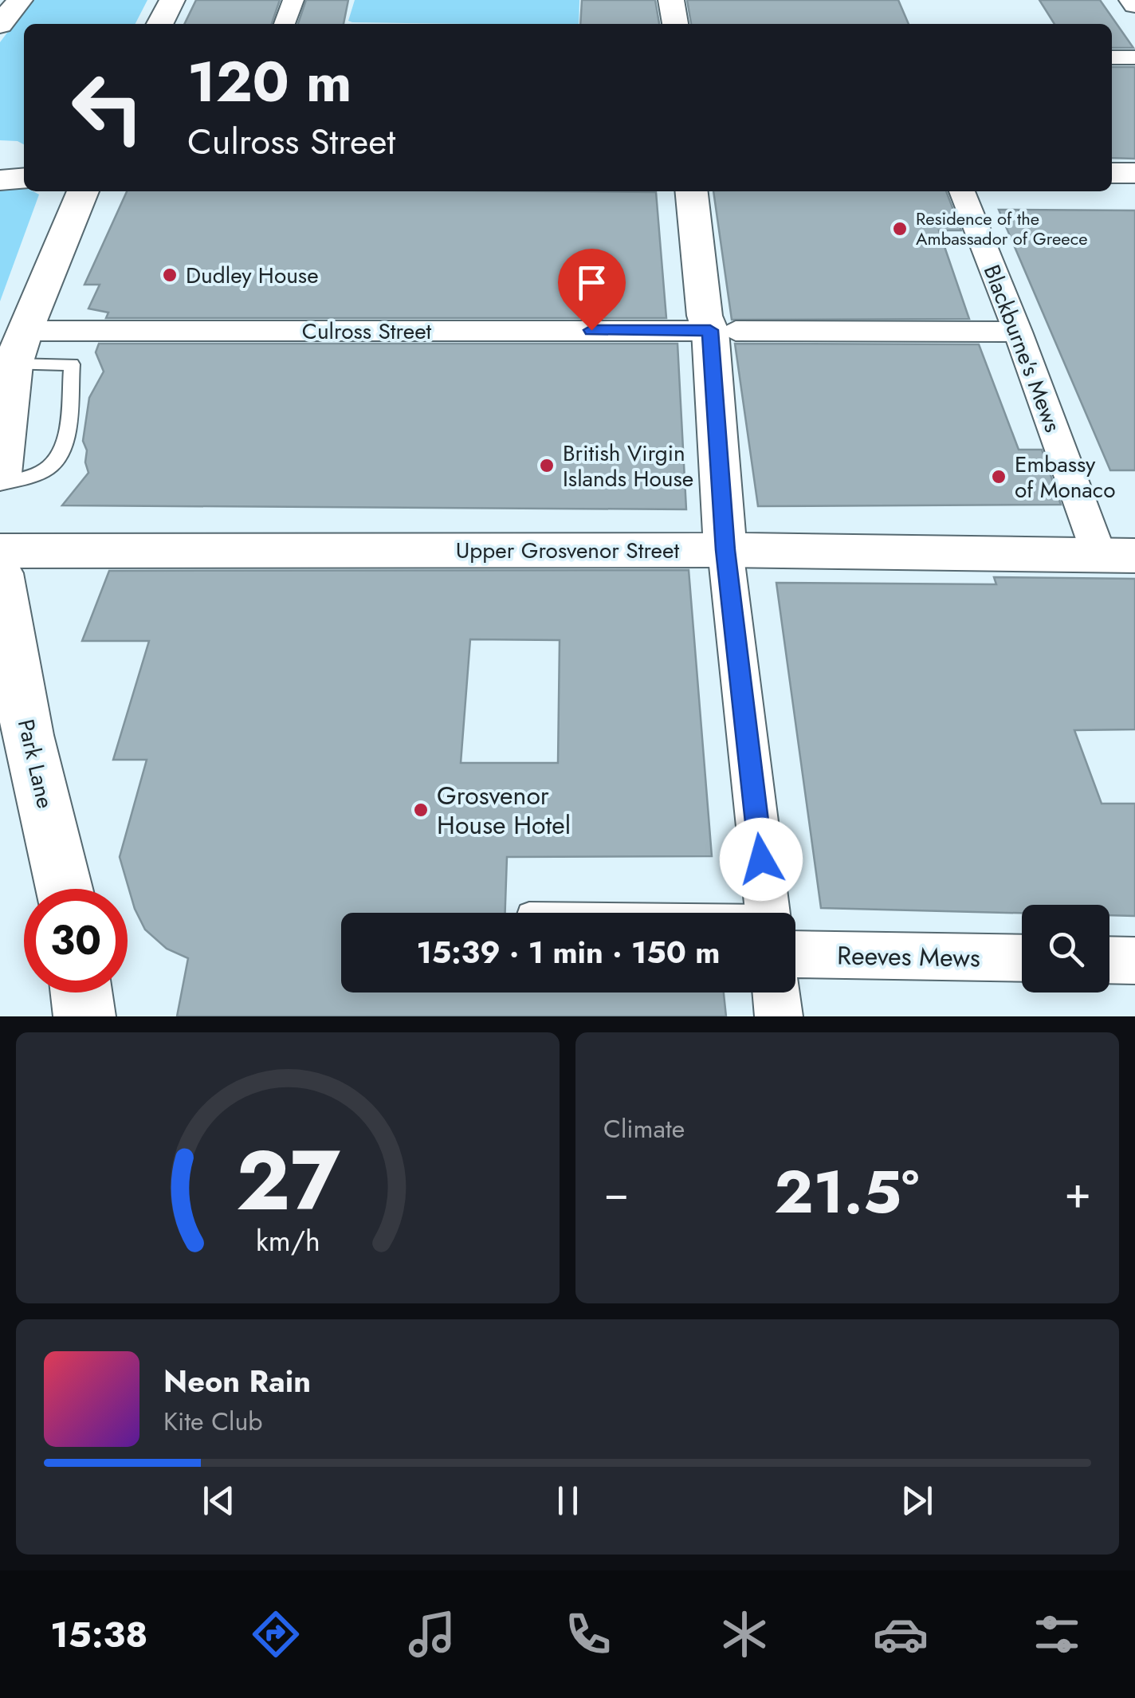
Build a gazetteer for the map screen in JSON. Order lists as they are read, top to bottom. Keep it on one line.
{"streets":{"highway":["Park Lane"],"street":["Culross Street","Blackburne's Mews","Upper Grosvenor Street","Reeves Mews"]},"crossings":[["Culross Street","Blackburne's Mews"],["Blackburne's Mews","Upper Grosvenor Street"]],"places":["Residence of the Ambassador of Greece","Dudley House","British Virgin Islands House","Embassy of Monaco","Grosvenor House Hotel"],"page":{"turn":["120 m","Culross Street"],"limit":"30","trip":"15:39 · 1 min · 150 m","tile":"Climate","heat":["−","21.5°","+"],"song":["Neon Rain","Kite Club"],"tabs":"15:38","gauge":["27","km/h"]}}
